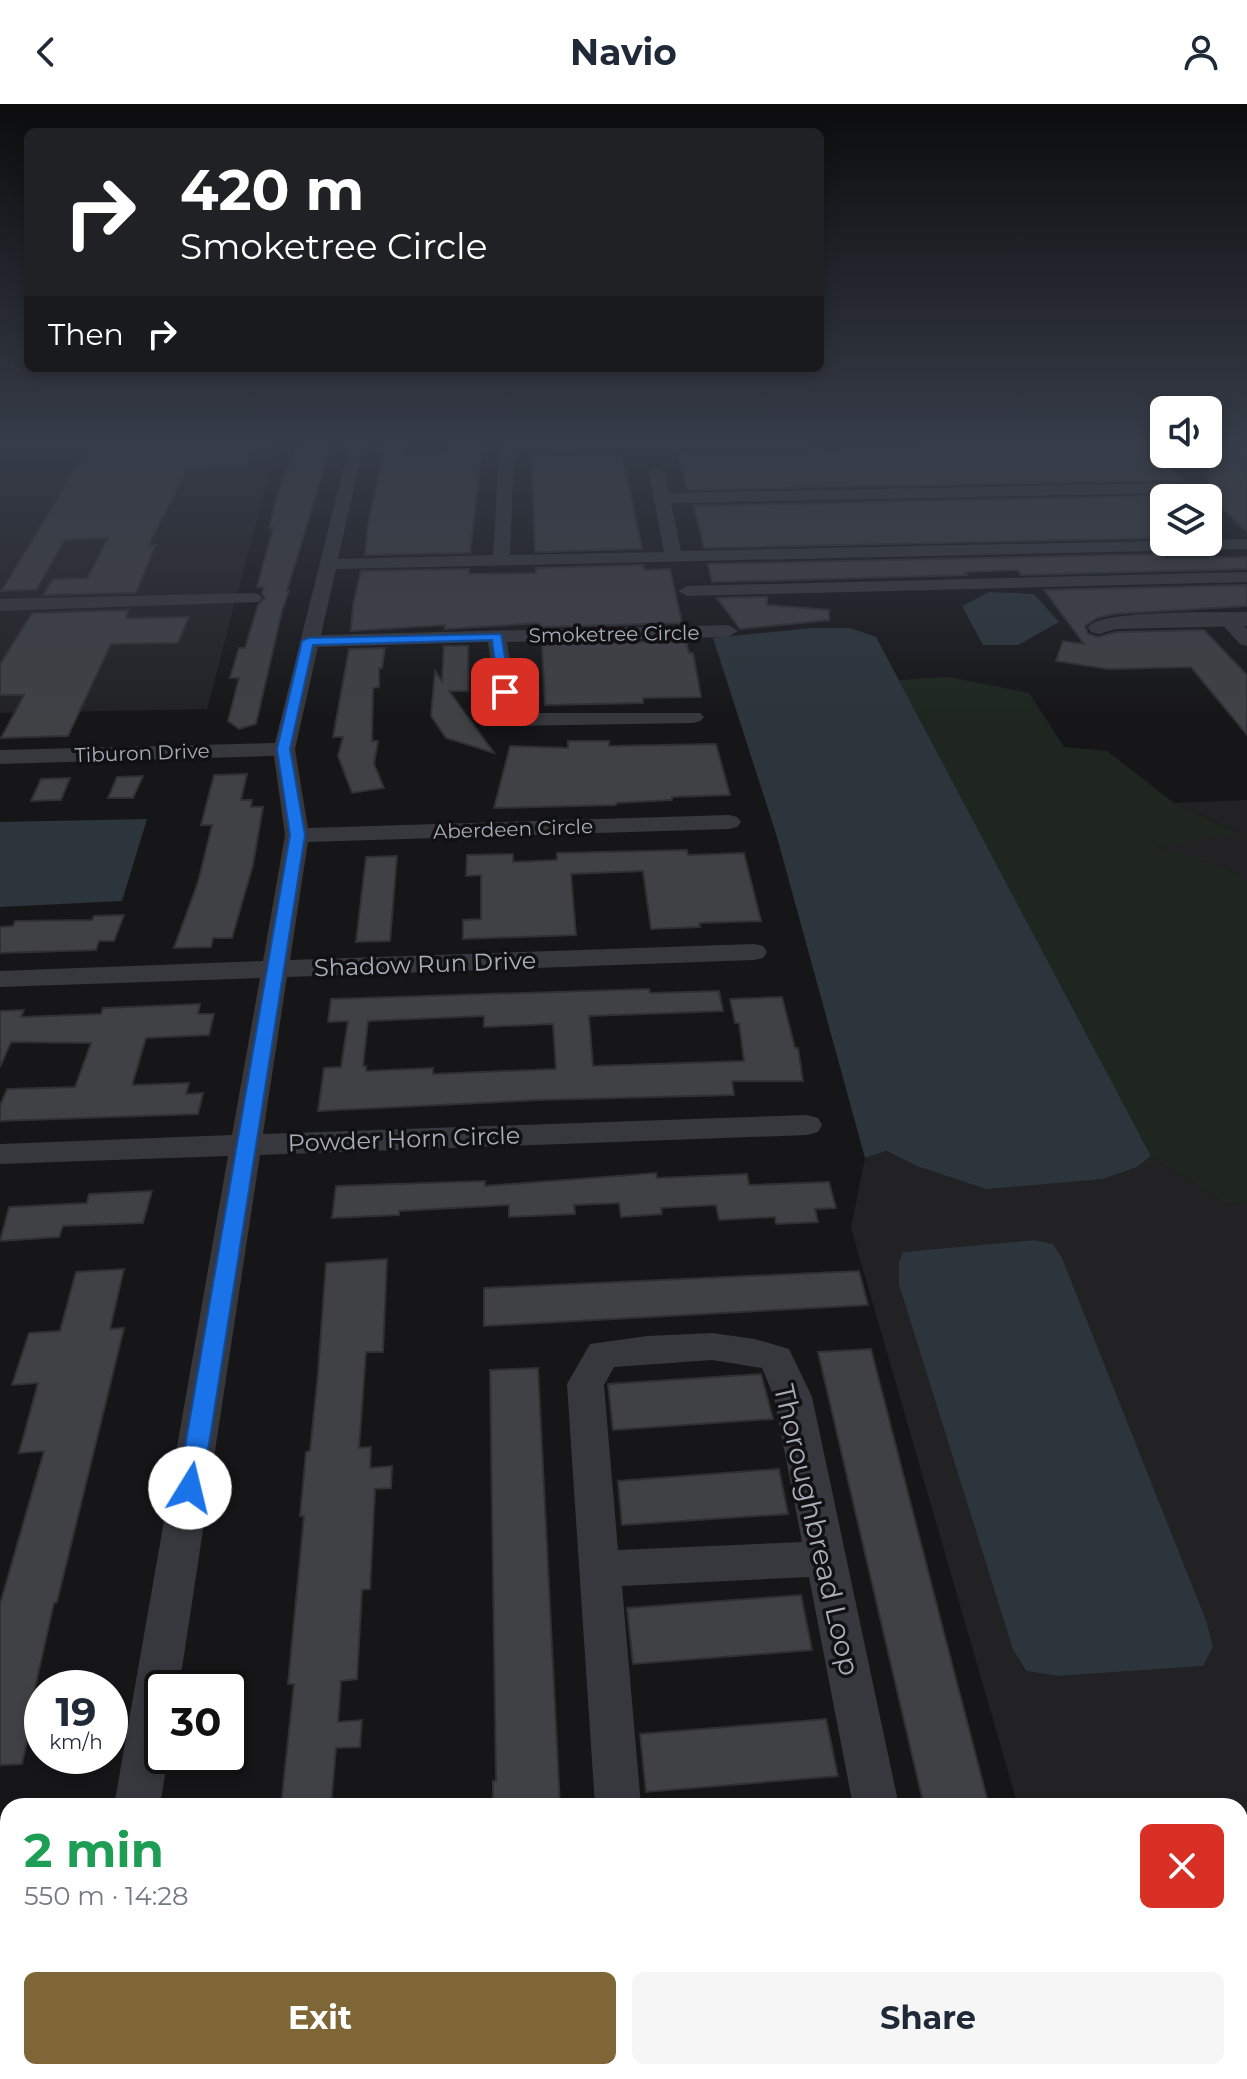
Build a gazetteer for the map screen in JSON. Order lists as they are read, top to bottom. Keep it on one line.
{"streets":{"street":["Smoketree Circle","Tiburon Drive","Aberdeen Circle","Shadow Run Drive","Powder Horn Circle","Thoroughbread Loop"]},"page":{"header":"Navio","turn":["420 m","Smoketree Circle"],"then":"Then","speed":"19 km/h","limit":"30","heading":["2 min","550 m · 14:28"],"buttons":["Exit","Share"]}}
